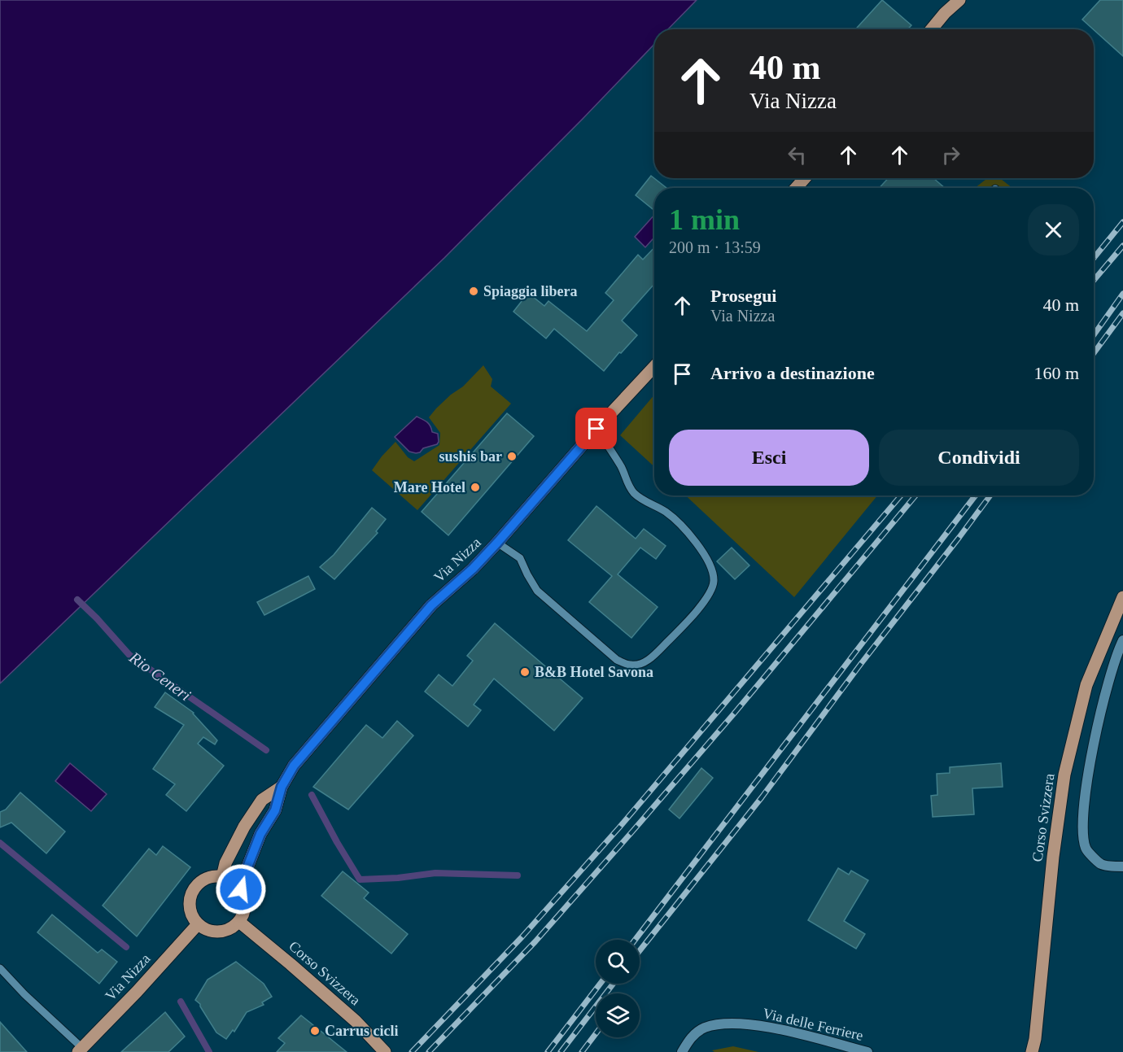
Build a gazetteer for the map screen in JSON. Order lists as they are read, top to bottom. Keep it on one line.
{"streets":{"main road":["Via Nizza","Corso Svizzera"],"street":["Via delle Ferriere"]},"crossings":[["Via Nizza","Corso Svizzera"]],"water":["Rio Ceneri"],"places":["Spiaggia libera","sushis bar","Mare Hotel","B&B Hotel Savona","Carrus cicli"],"page":{"turn":["40 m","Via Nizza"],"heading":["1 min","200 m · 13:59"],"list":[{"name":"Prosegui","note":"Via Nizza","value":"40 m"},{"name":"Arrivo a destinazione","value":"160 m"}],"buttons":["Esci","Condividi"]}}
